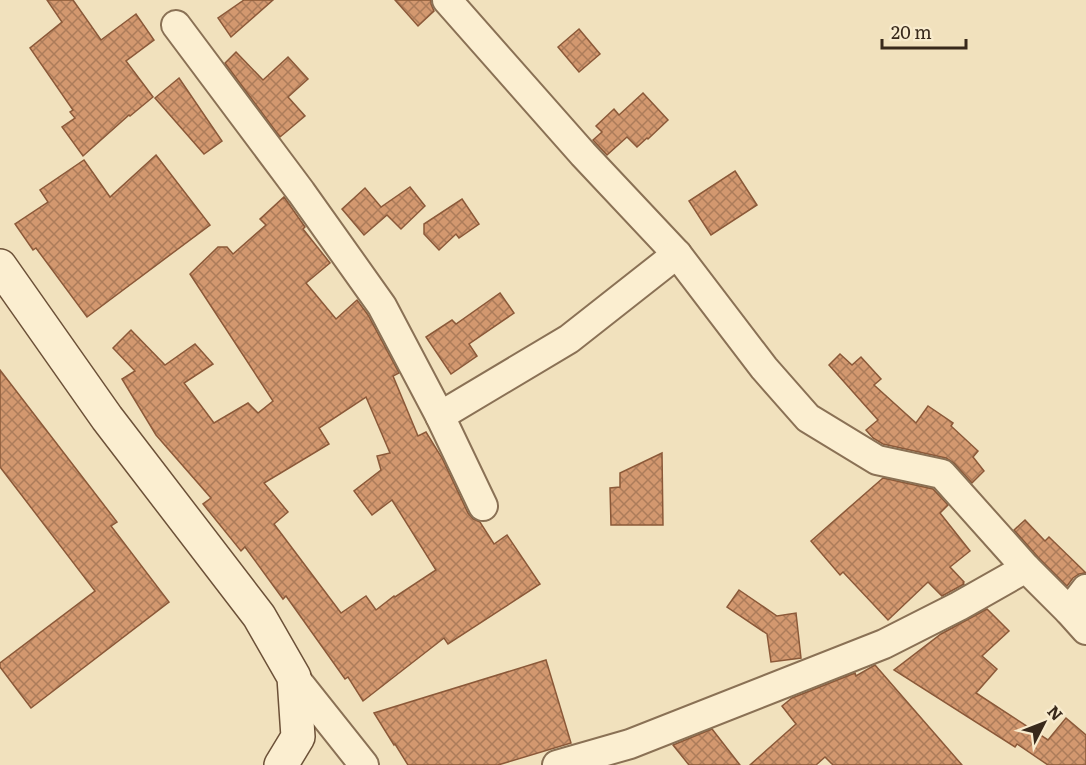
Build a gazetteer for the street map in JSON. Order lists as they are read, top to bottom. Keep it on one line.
{"scale_bar":"20 m","north":"top right"}
